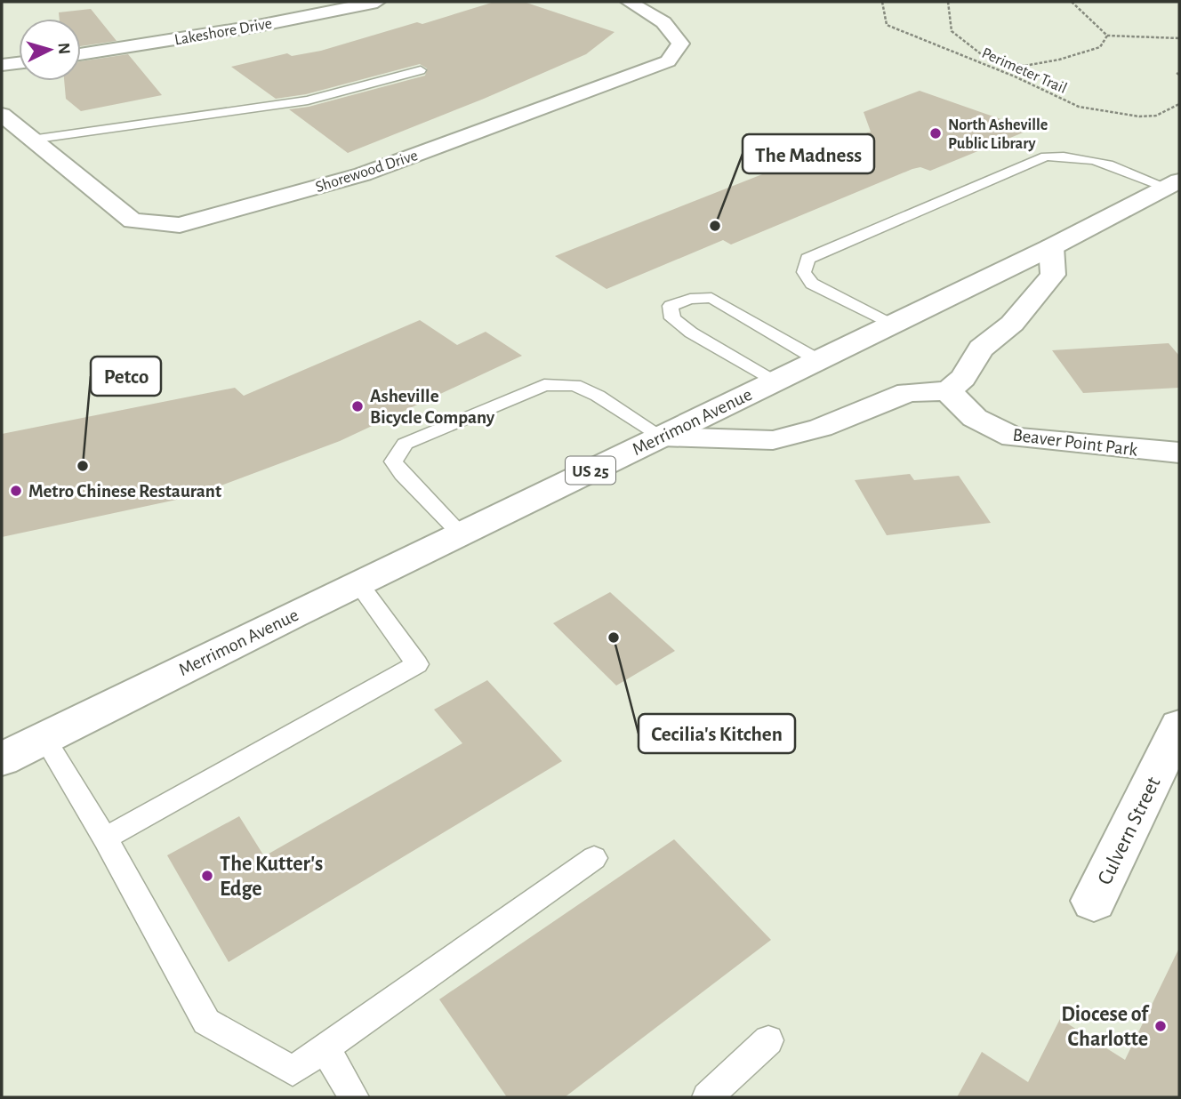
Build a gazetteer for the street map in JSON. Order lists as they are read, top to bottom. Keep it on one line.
{"streets":{"street":["Lakeshore Drive","Shorewood Drive","Merrimon Avenue","Beaver Point Park","US 25","Culvern Street"],"path":["Perimeter Trail"]},"places":["North Asheville Public Library","The Madness","Asheville Bicycle Company","Petco","Metro Chinese Restaurant","Cecilia's Kitchen","The Kutter's Edge","Diocese of Charlotte"],"north":"right"}
